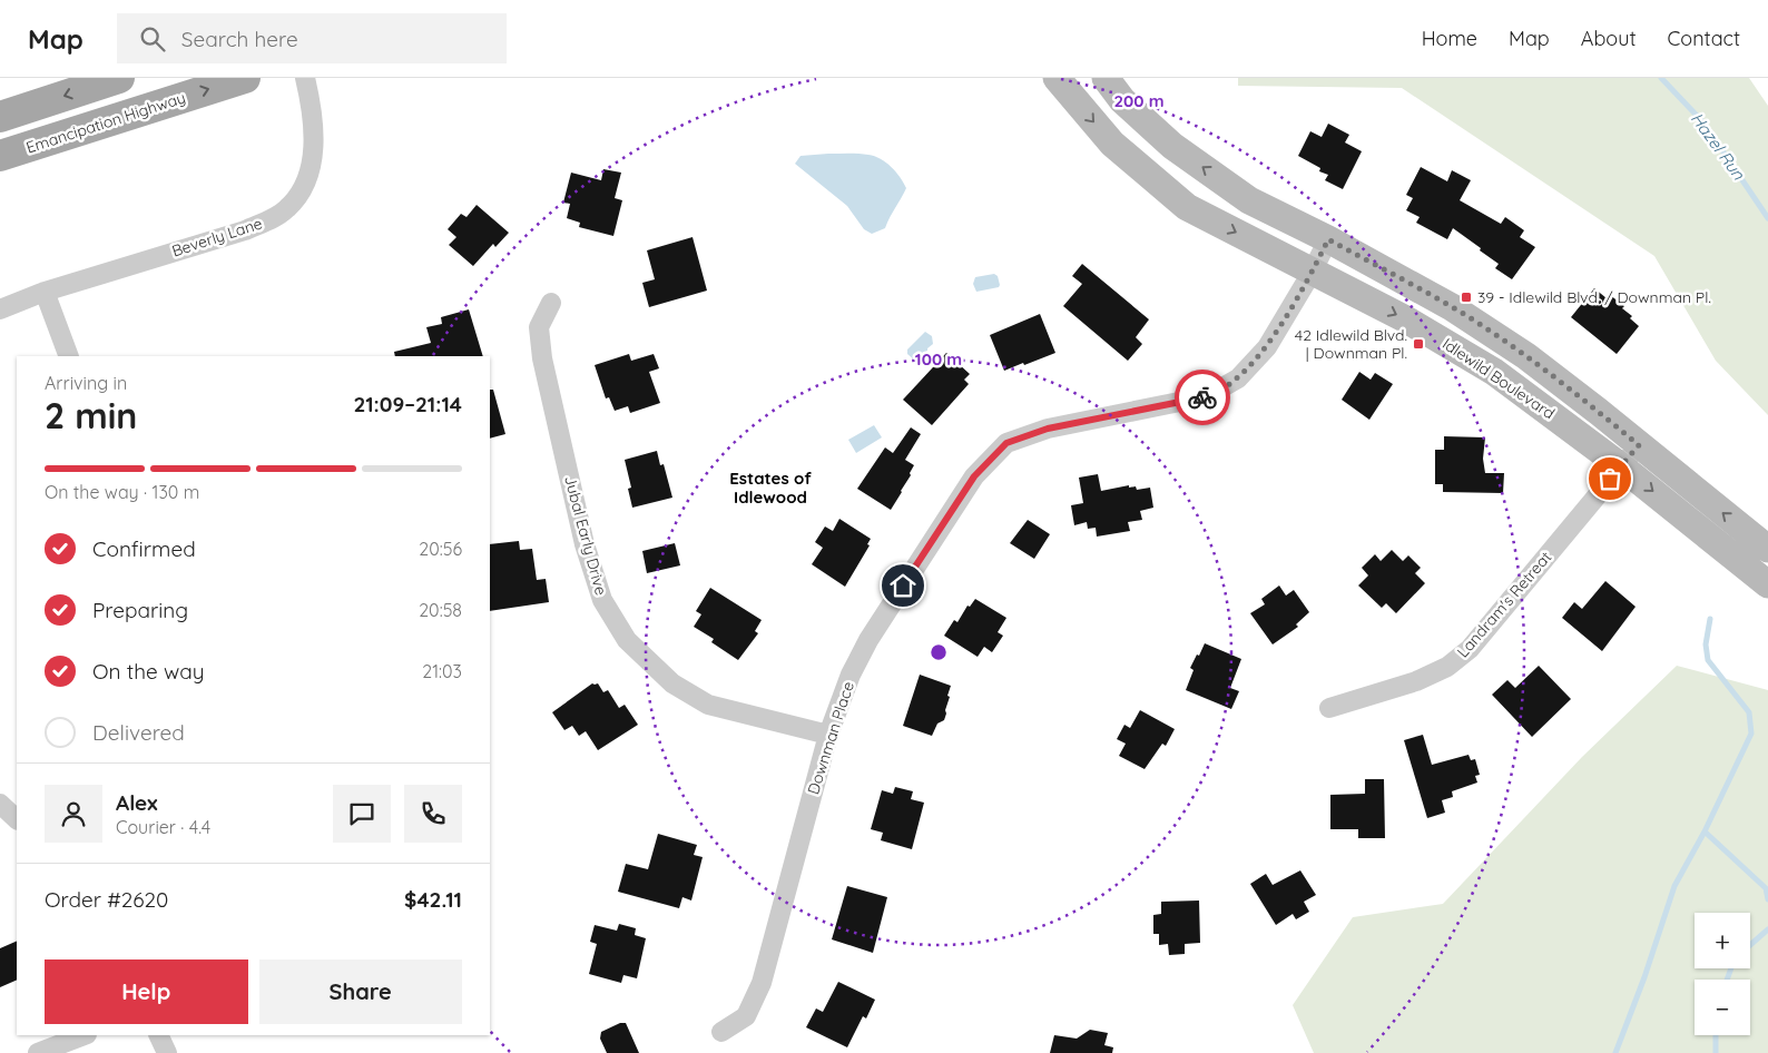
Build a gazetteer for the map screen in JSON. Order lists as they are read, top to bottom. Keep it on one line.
{"streets":{"main road":["Emancipation Highway"],"street":["Beverly Lane","Idlewild Boulevard","Jubal Early Drive","Landram's Retreat","Downman Place"]},"crossings":[["Idlewild Boulevard","Landram's Retreat"],["Idlewild Boulevard","Downman Place"],["Jubal Early Drive","Downman Place"]],"districts":["Estates of Idlewood"],"water":["Hazel Run"],"places":{"transit":["39 - Idlewild Blvd. / Downman Pl.","42 Idlewild Blvd. | Downman Pl."]},"page":{"header":"Map","search":"Search here","nav":["Home","Map","About","Contact"],"heading":["2 min","Arriving in","21:09–21:14"],"panel":["Alex","Courier · 4.4","Order #2620","$42.11"],"bar":"On the way · 130 m","list":[["Confirmed","20:56"],["Preparing","20:58"],["On the way","21:03"],"Delivered"],"map_buttons":["+","−"],"buttons":["Help","Share"]},"rings":["200 m","100 m"]}
